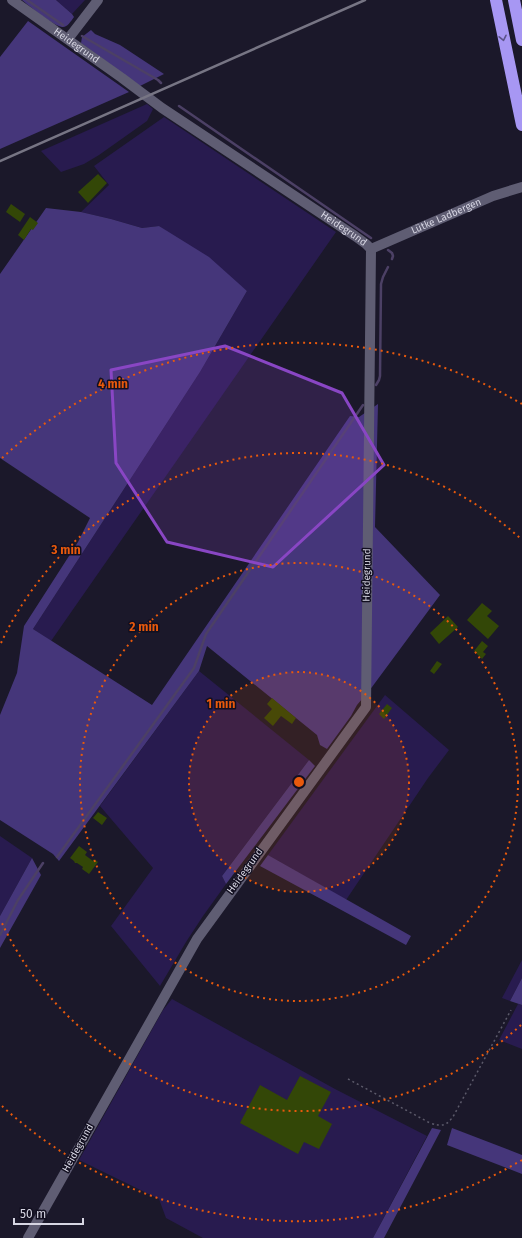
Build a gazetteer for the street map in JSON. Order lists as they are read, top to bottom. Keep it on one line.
{"streets":{"street":["Heidegrund","Lütke Ladbergen"]},"crossings":[["Heidegrund","Lütke Ladbergen"]],"scale_bar":"50 m","rings":["4 min","3 min","2 min","1 min"]}
